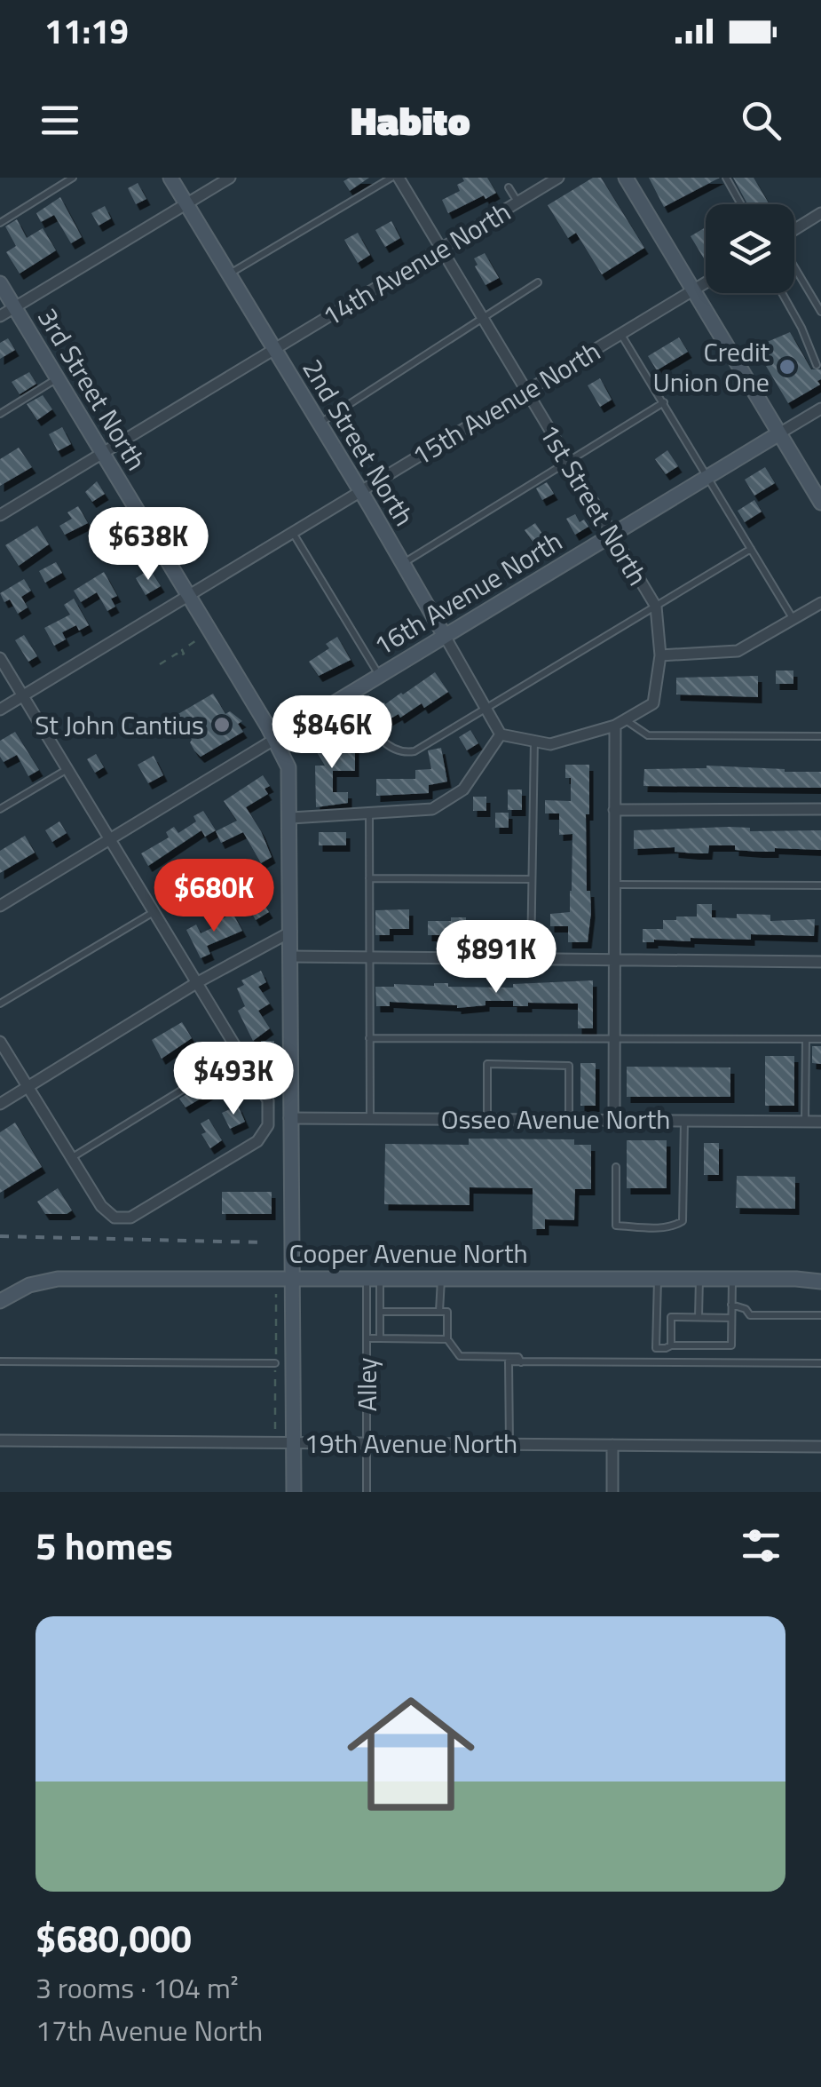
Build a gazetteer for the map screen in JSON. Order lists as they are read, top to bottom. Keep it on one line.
{"streets":{"street":["14th Avenue North","3rd Street North","15th Avenue North","2nd Street North","1st Street North","16th Avenue North","Osseo Avenue North","Cooper Avenue North","19th Avenue North"],"lane":["Alley"]},"crossings":[["14th Avenue North","3rd Street North"],["14th Avenue North","2nd Street North"],["14th Avenue North","1st Street North"],["3rd Street North","15th Avenue North"],["3rd Street North","16th Avenue North"],["3rd Street North","Osseo Avenue North"],["3rd Street North","Cooper Avenue North"],["3rd Street North","19th Avenue North"],["15th Avenue North","2nd Street North"],["15th Avenue North","1st Street North"],["2nd Street North","16th Avenue North"],["1st Street North","16th Avenue North"],["Cooper Avenue North","Alley"],["Alley","19th Avenue North"]],"places":["Credit Union One","St John Cantius"],"page":{"status":"11:19","header":"Habito","price":["$638K","$846K","$680K","$891K","$493K"],"heading":"5 homes","list":[{"name":"$680,000","note":"3 rooms · 104 m² · 17th Avenue North"}]}}
